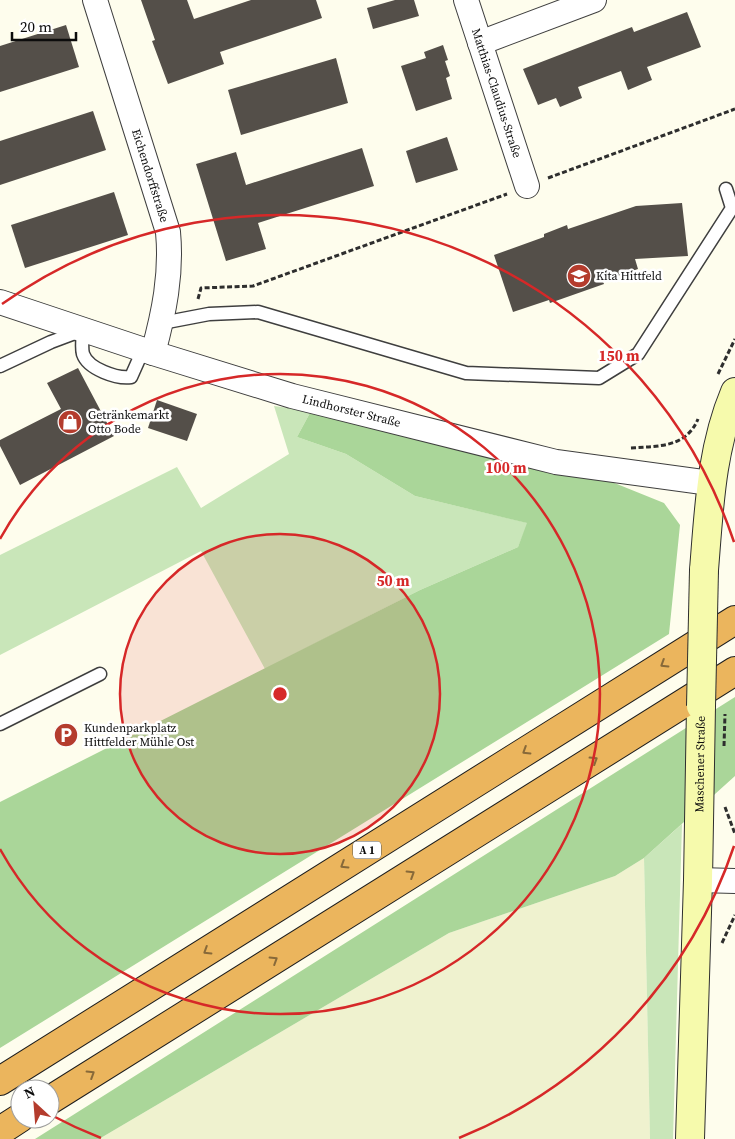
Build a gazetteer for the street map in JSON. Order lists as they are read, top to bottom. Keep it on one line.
{"streets":{"highway":["A 1"],"main road":["Maschener Straße"],"street":["Matthias-Claudius-Straße","Eichendorffstraße","Lindhorster Straße"]},"crossings":[["Eichendorffstraße","Lindhorster Straße"],["Lindhorster Straße","Maschener Straße"]],"places":{"school or university":["Kita Hittfeld"],"shop":["Getränkemarkt Otto Bode"],"parking":["Kundenparkplatz Hittfelder Mühle Ost"]},"scale_bar":"20 m","north":"top left","rings":["150 m","100 m","50 m"]}
